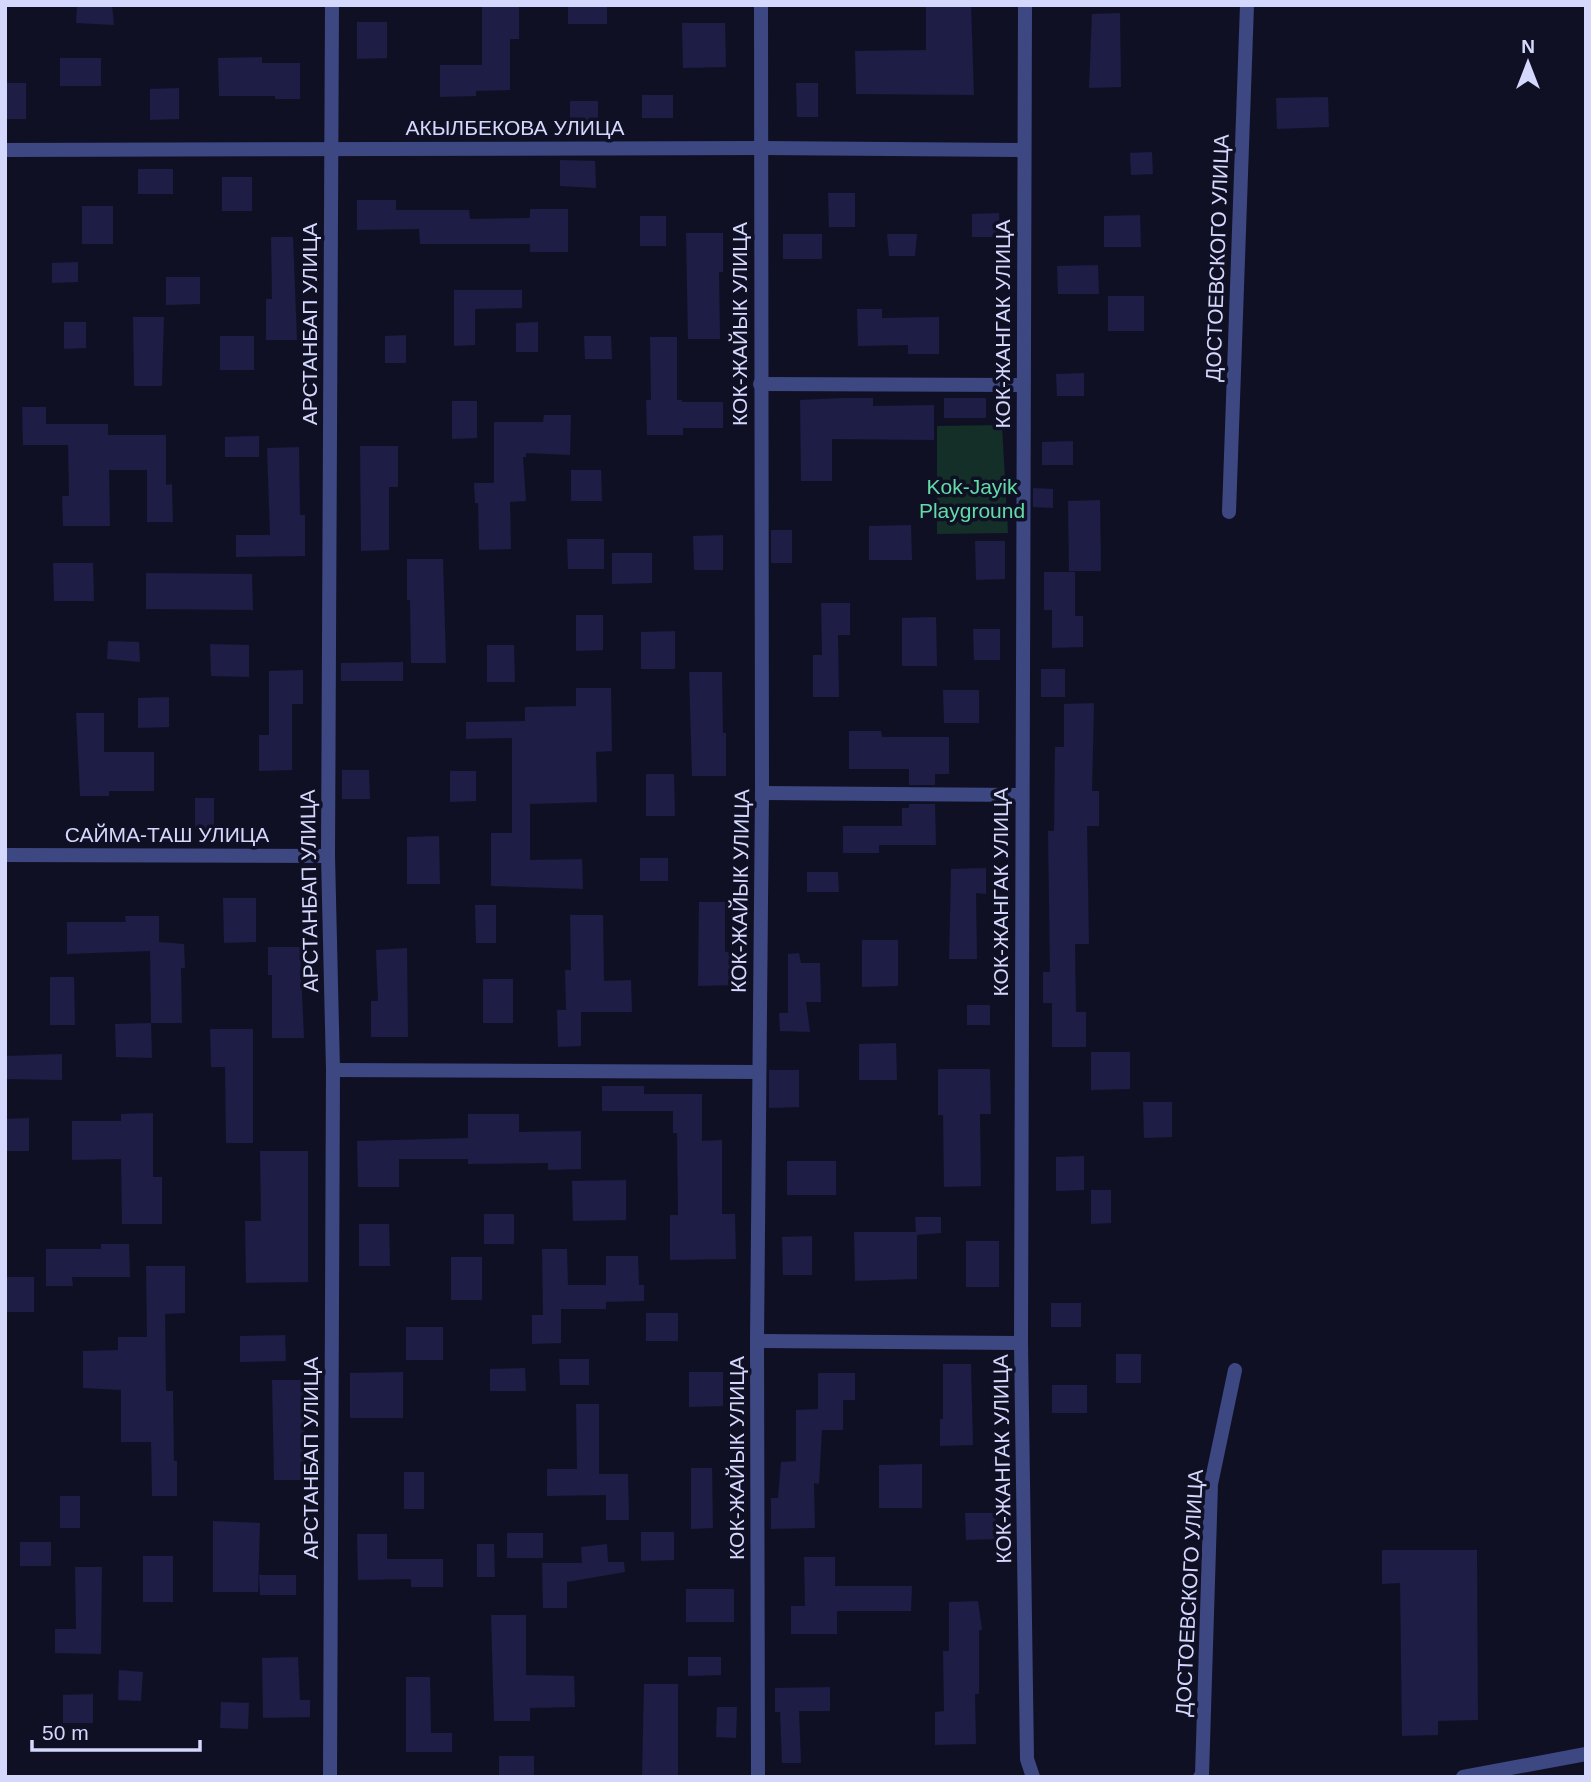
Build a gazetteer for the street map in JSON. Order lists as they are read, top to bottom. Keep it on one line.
{"streets":{"street":["АКЫЛБЕКОВА УЛИЦА","ДОСТОЕВСКОГО УЛИЦА","АРСТАНБАП УЛИЦА","КОК-ЖАЙЫК УЛИЦА","КОК-ЖАНГАК УЛИЦА","САЙМА-ТАШ УЛИЦА"]},"crossings":[["АКЫЛБЕКОВА УЛИЦА","АРСТАНБАП УЛИЦА"],["АКЫЛБЕКОВА УЛИЦА","КОК-ЖАЙЫК УЛИЦА"],["АКЫЛБЕКОВА УЛИЦА","КОК-ЖАНГАК УЛИЦА"],["АРСТАНБАП УЛИЦА","САЙМА-ТАШ УЛИЦА"]],"parks":["Kok-Jayik Playground"],"scale_bar":"50 m","north":"top"}
